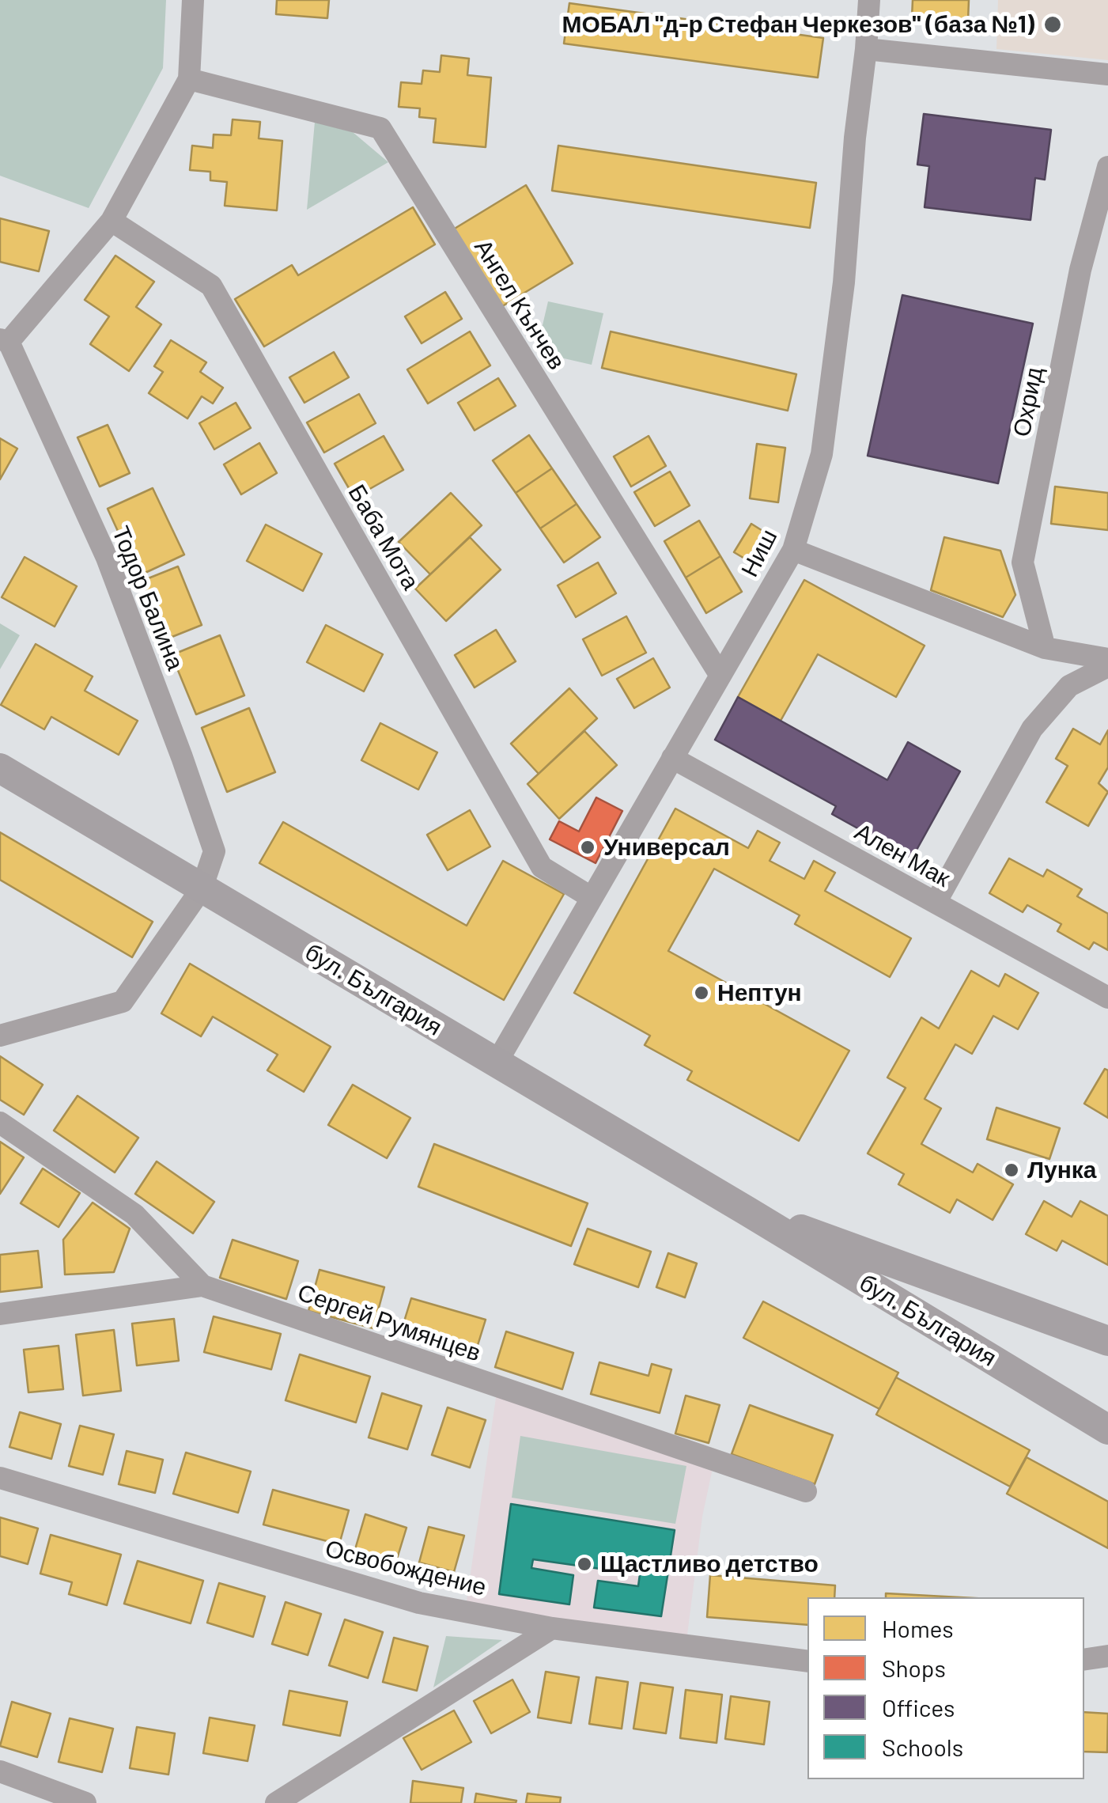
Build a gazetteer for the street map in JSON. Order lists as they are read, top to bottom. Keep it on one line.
{"streets":{"main road":["бул. България"],"street":["Ангел Кънчев","Охрид","Баба Мота","Ниш","Тодор Балина","Ален Мак","Сергей Румянцев","Освобождение"]},"crossings":[["Ангел Кънчев","Ниш"],["Баба Мота","Ниш"],["Ниш","Ален Мак"],["Ниш","бул. България"],["Тодор Балина","бул. България"]],"places":["МОБАЛ \"д-р Стефан Черкезов\" (база №1)","Универсал","Нептун","Лунка","Щастливо детство"],"legend":["Homes","Shops","Offices","Schools"]}
